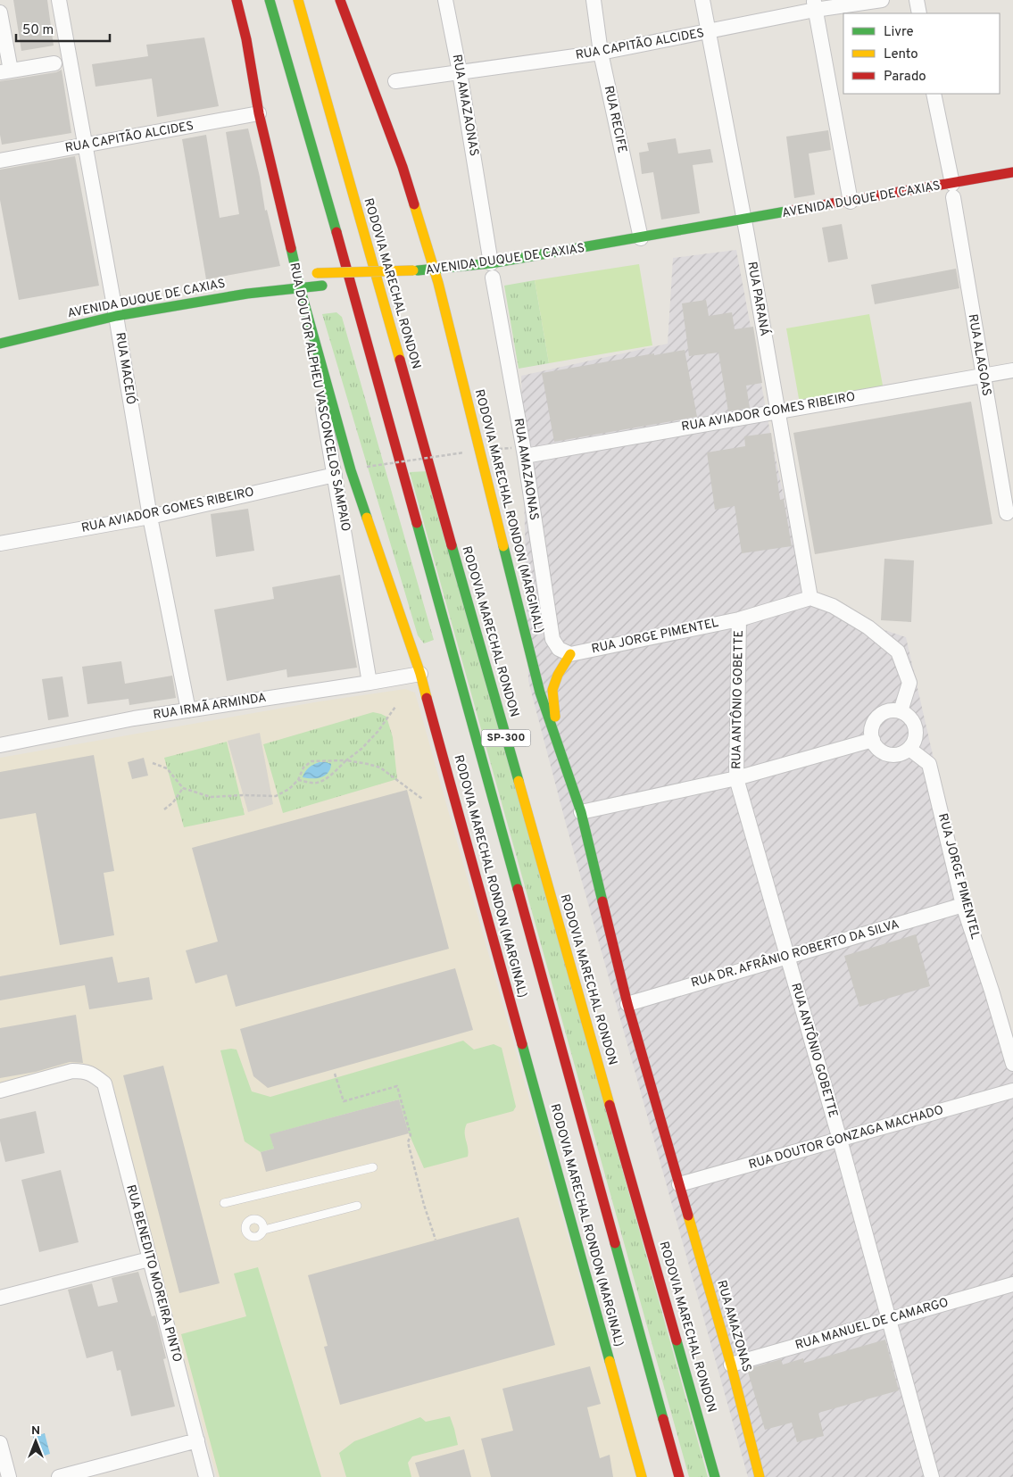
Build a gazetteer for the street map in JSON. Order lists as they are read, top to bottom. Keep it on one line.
{"streets":{"main road":["AVENIDA DUQUE DE CAXIAS","RODOVIA MARECHAL RONDON","RUA DOUTOR ALPHEU VASCONCELOS SAMPAIO","RODOVIA MARECHAL RONDON (MARGINAL)","SP-300","RUA AMAZONAS"],"street":["RUA CAPITÃO ALCIDES","RUA AMAZAONAS","RUA RECIFE","RUA PARANÁ","RUA ALAGOAS","RUA MACEIÓ","RUA AVIADOR GOMES RIBEIRO","RUA JORGE PIMENTEL","RUA ANTÔNIO GOBETTE","RUA IRMÃ ARMINDA","RUA DR. AFRÂNIO ROBERTO DA SILVA","RUA DOUTOR GONZAGA MACHADO","RUA BENEDITO MOREIRA PINTO","RUA MANUEL DE CAMARGO"]},"crossings":[["RUA CAPITÃO ALCIDES","RUA AMAZAONAS"],["RUA CAPITÃO ALCIDES","RUA RECIFE"],["RUA CAPITÃO ALCIDES","RUA PARANÁ"],["RUA CAPITÃO ALCIDES","RUA MACEIÓ"],["RUA CAPITÃO ALCIDES","RUA DOUTOR ALPHEU VASCONCELOS SAMPAIO"],["RUA AMAZAONAS","AVENIDA DUQUE DE CAXIAS"],["RUA AMAZAONAS","RUA AVIADOR GOMES RIBEIRO"],["RUA AMAZAONAS","RUA JORGE PIMENTEL"],["RUA RECIFE","AVENIDA DUQUE DE CAXIAS"],["AVENIDA DUQUE DE CAXIAS","RUA PARANÁ"],["AVENIDA DUQUE DE CAXIAS","RUA ALAGOAS"],["AVENIDA DUQUE DE CAXIAS","RUA MACEIÓ"],["AVENIDA DUQUE DE CAXIAS","RUA DOUTOR ALPHEU VASCONCELOS SAMPAIO"],["AVENIDA DUQUE DE CAXIAS","RODOVIA MARECHAL RONDON (MARGINAL)"],["RUA PARANÁ","RUA AVIADOR GOMES RIBEIRO"],["RUA PARANÁ","RUA JORGE PIMENTEL"],["RUA ALAGOAS","RUA AVIADOR GOMES RIBEIRO"],["RUA MACEIÓ","RUA AVIADOR GOMES RIBEIRO"],["RUA MACEIÓ","RUA IRMÃ ARMINDA"],["RUA DOUTOR ALPHEU VASCONCELOS SAMPAIO","RUA AVIADOR GOMES RIBEIRO"],["RUA DOUTOR ALPHEU VASCONCELOS SAMPAIO","RODOVIA MARECHAL RONDON (MARGINAL)"],["RUA DOUTOR ALPHEU VASCONCELOS SAMPAIO","RUA IRMÃ ARMINDA"],["RODOVIA MARECHAL RONDON (MARGINAL)","RUA IRMÃ ARMINDA"],["RODOVIA MARECHAL RONDON (MARGINAL)","RUA DR. AFRÂNIO ROBERTO DA SILVA"],["RODOVIA MARECHAL RONDON (MARGINAL)","RUA DOUTOR GONZAGA MACHADO"],["RODOVIA MARECHAL RONDON (MARGINAL)","RUA AMAZONAS"],["RUA JORGE PIMENTEL","RUA ANTÔNIO GOBETTE"],["RUA JORGE PIMENTEL","RUA DR. AFRÂNIO ROBERTO DA SILVA"],["RUA ANTÔNIO GOBETTE","RUA DR. AFRÂNIO ROBERTO DA SILVA"],["RUA ANTÔNIO GOBETTE","RUA DOUTOR GONZAGA MACHADO"],["RUA ANTÔNIO GOBETTE","RUA MANUEL DE CAMARGO"],["RUA DOUTOR GONZAGA MACHADO","RUA AMAZONAS"],["RUA MANUEL DE CAMARGO","RUA AMAZONAS"]],"legend":["Livre","Lento","Parado"],"scale_bar":"50 m","north":"top"}
